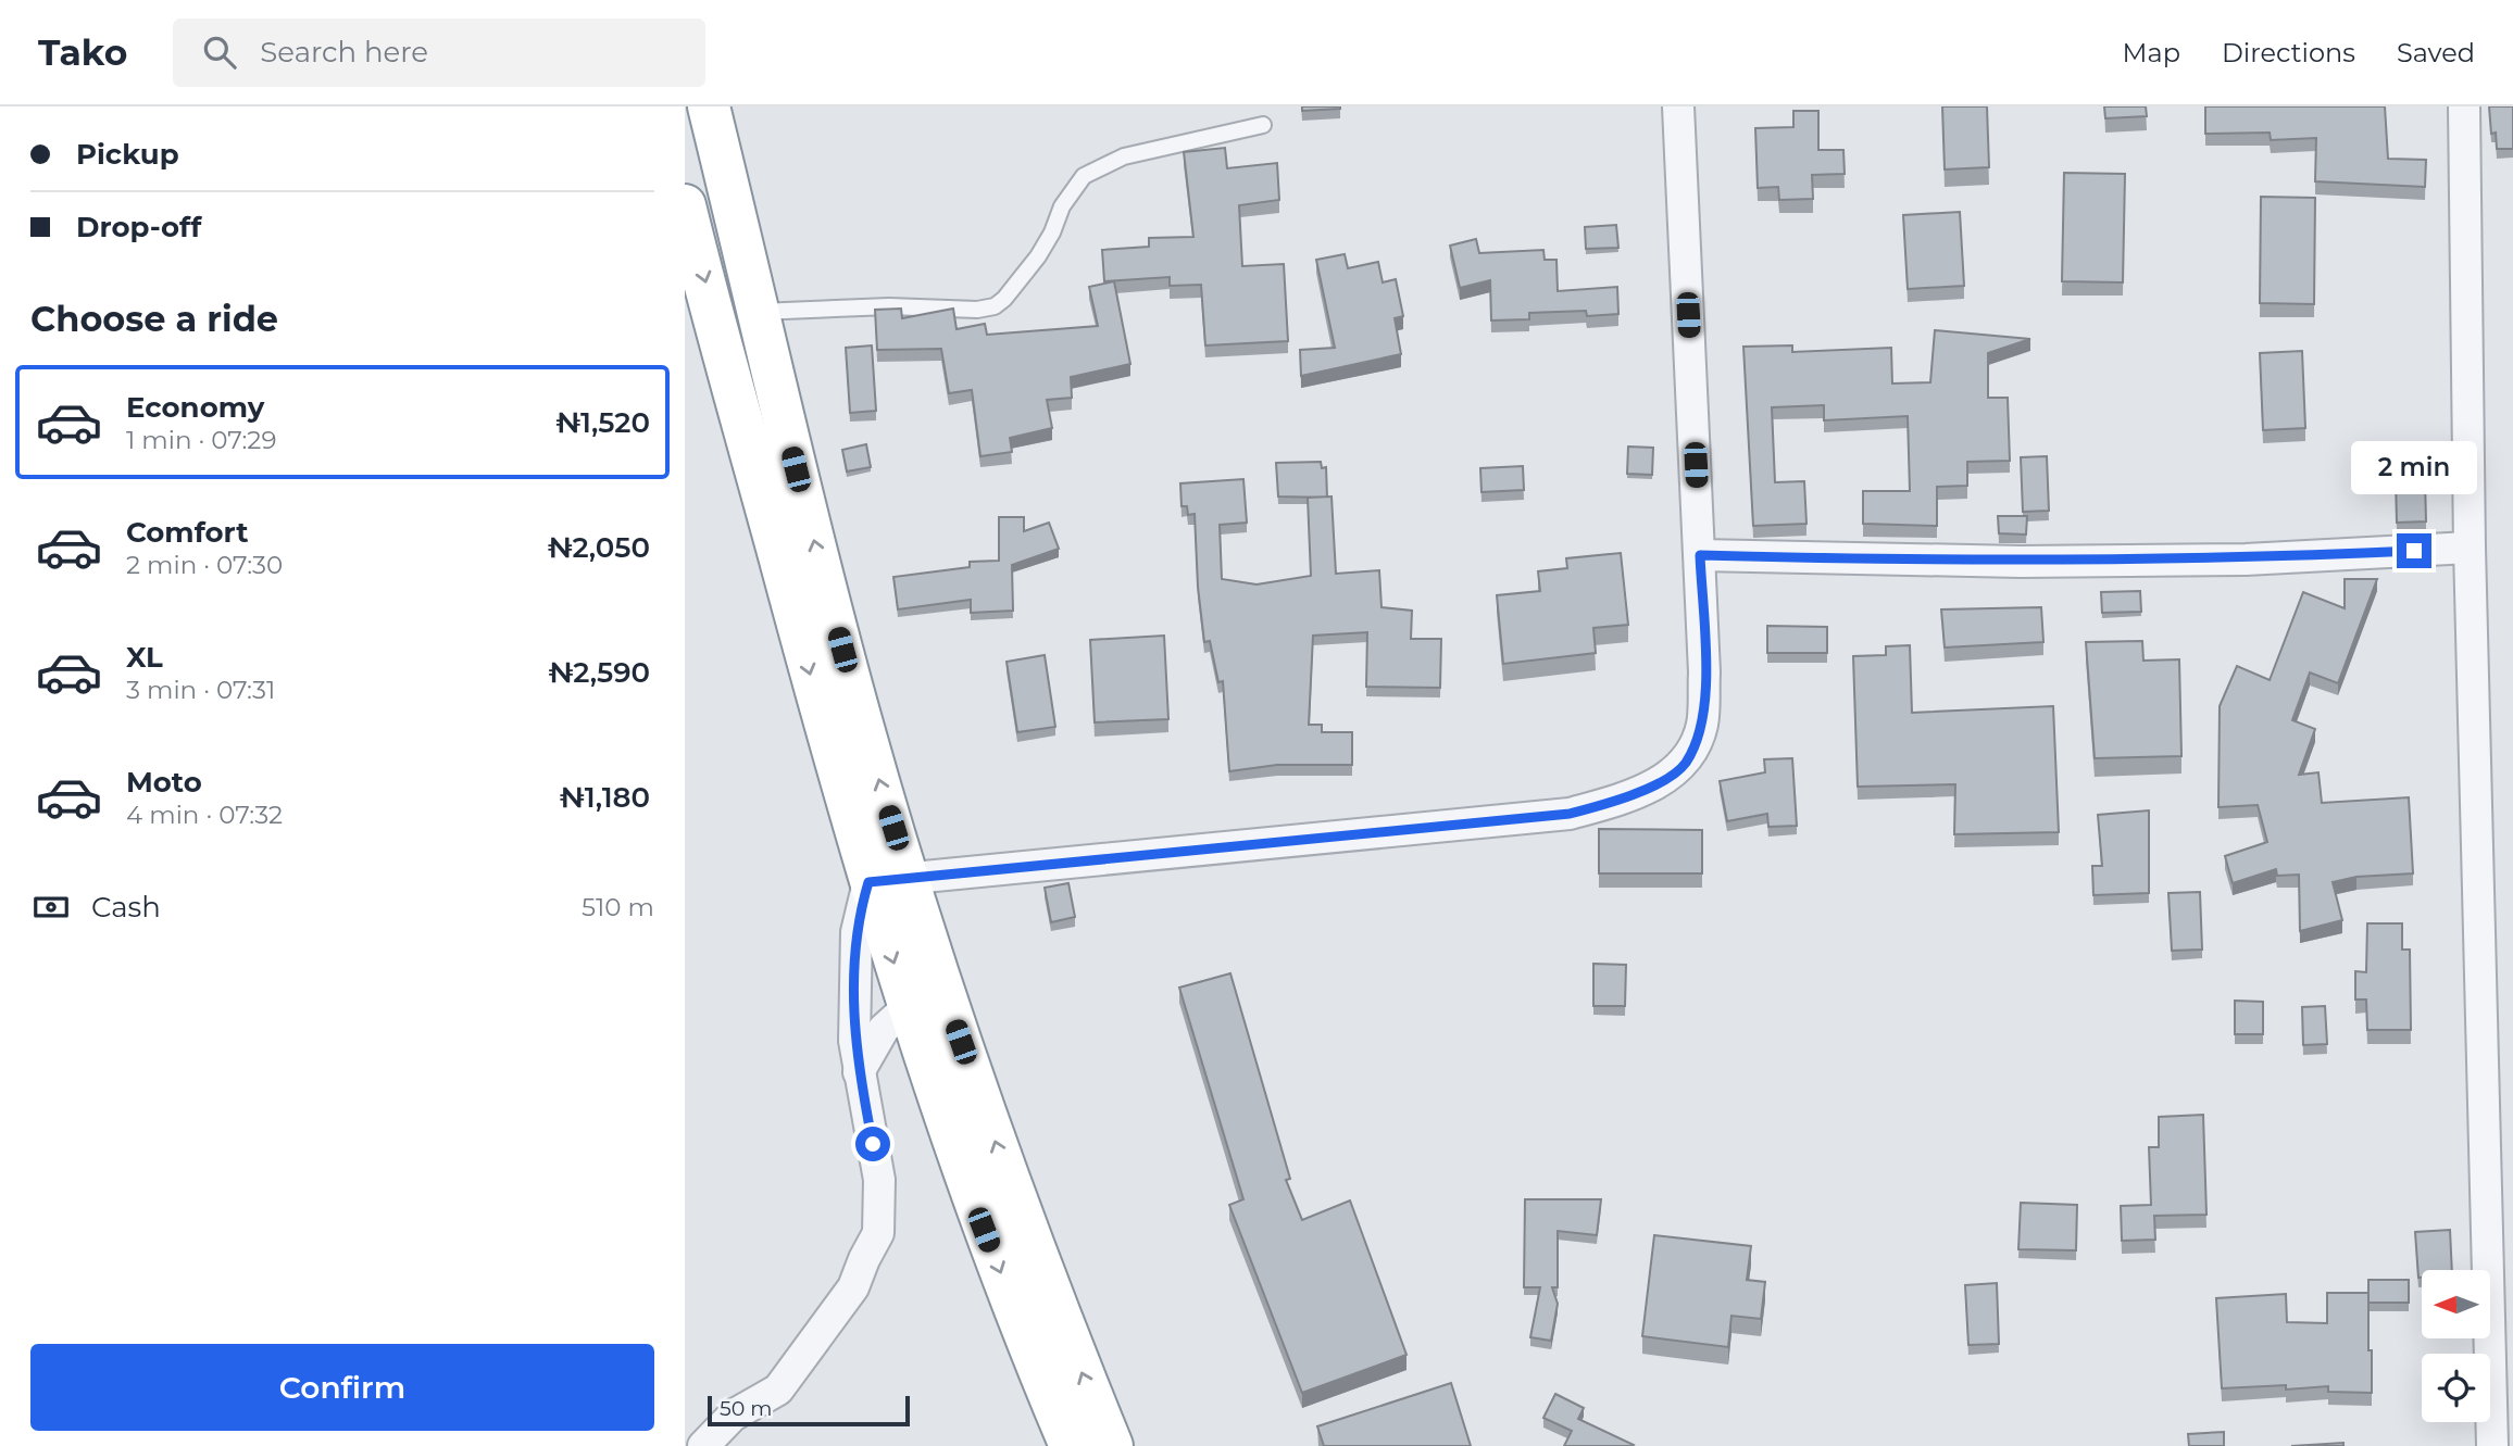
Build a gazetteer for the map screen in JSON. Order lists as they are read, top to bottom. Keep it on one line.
{"scale_bar":"50 m","north":"left","page":{"header":"Tako","search":"Search here","nav":["Map","Directions","Saved"],"banner":["Pickup","Drop-off"],"heading":"Choose a ride","list":[{"name":"Economy","note":"1 min · 07:29","value":"₦1,520"},{"name":"Comfort","note":"2 min · 07:30","value":"₦2,050"},{"name":"XL","note":"3 min · 07:31","value":"₦2,590"},{"name":"Moto","note":"4 min · 07:32","value":"₦1,180"}],"bubble":"2 min","pay":["Cash","510 m"],"buttons":"Confirm","scale":"50 m"}}
